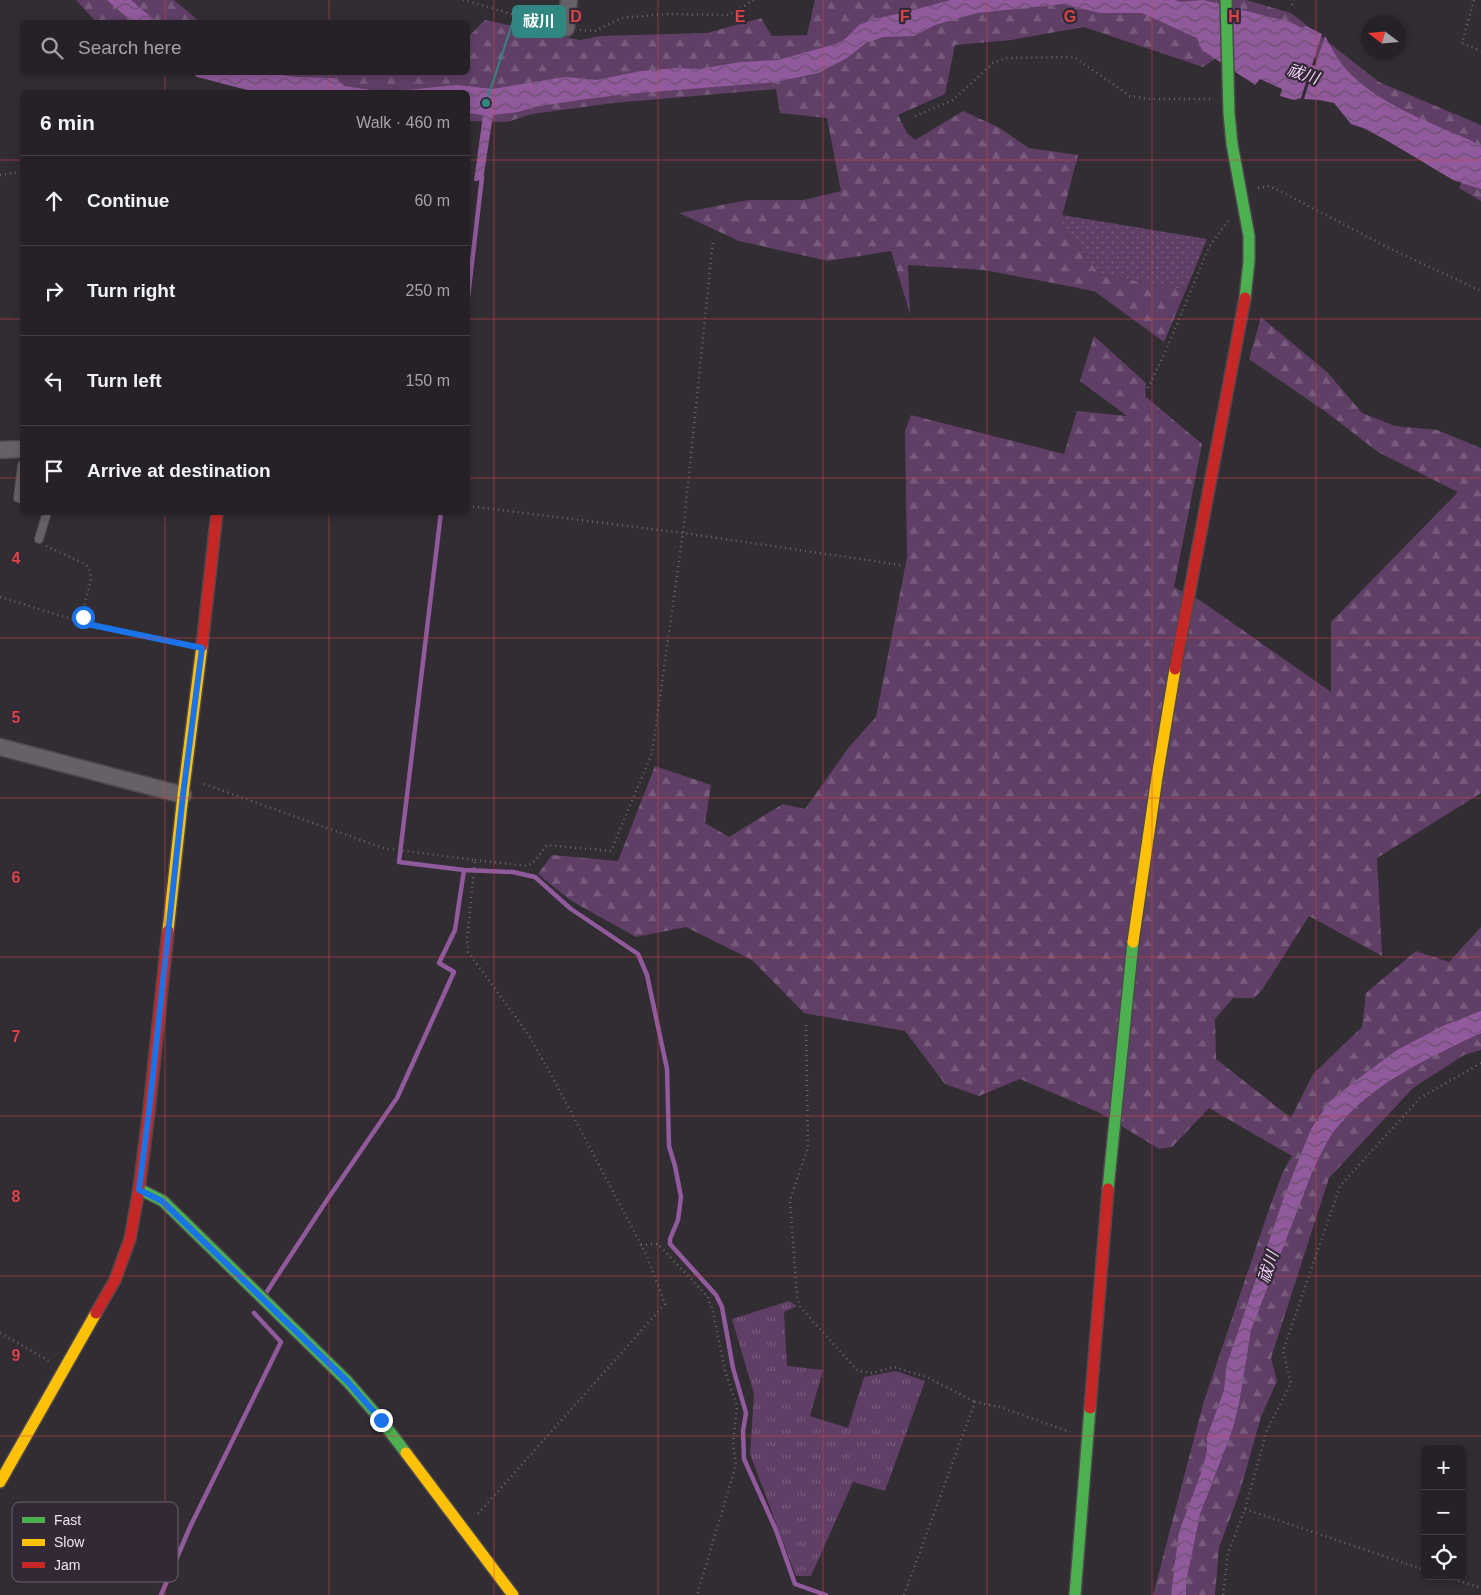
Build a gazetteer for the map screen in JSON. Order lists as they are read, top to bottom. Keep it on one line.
{"water":["祓川"],"places":["祓川"],"legend":["Fast","Slow","Jam"],"north":"left","page":{"search":"Search here","heading":["6 min","Walk · 460 m"],"list":[["Continue","60 m"],["Turn right","250 m"],["Turn left","150 m"],"Arrive at destination"],"map_buttons":["+","−"]},"grid":{"columns":["D","E","F","G","H"],"rows":["4","5","6","7","8","9"]}}
